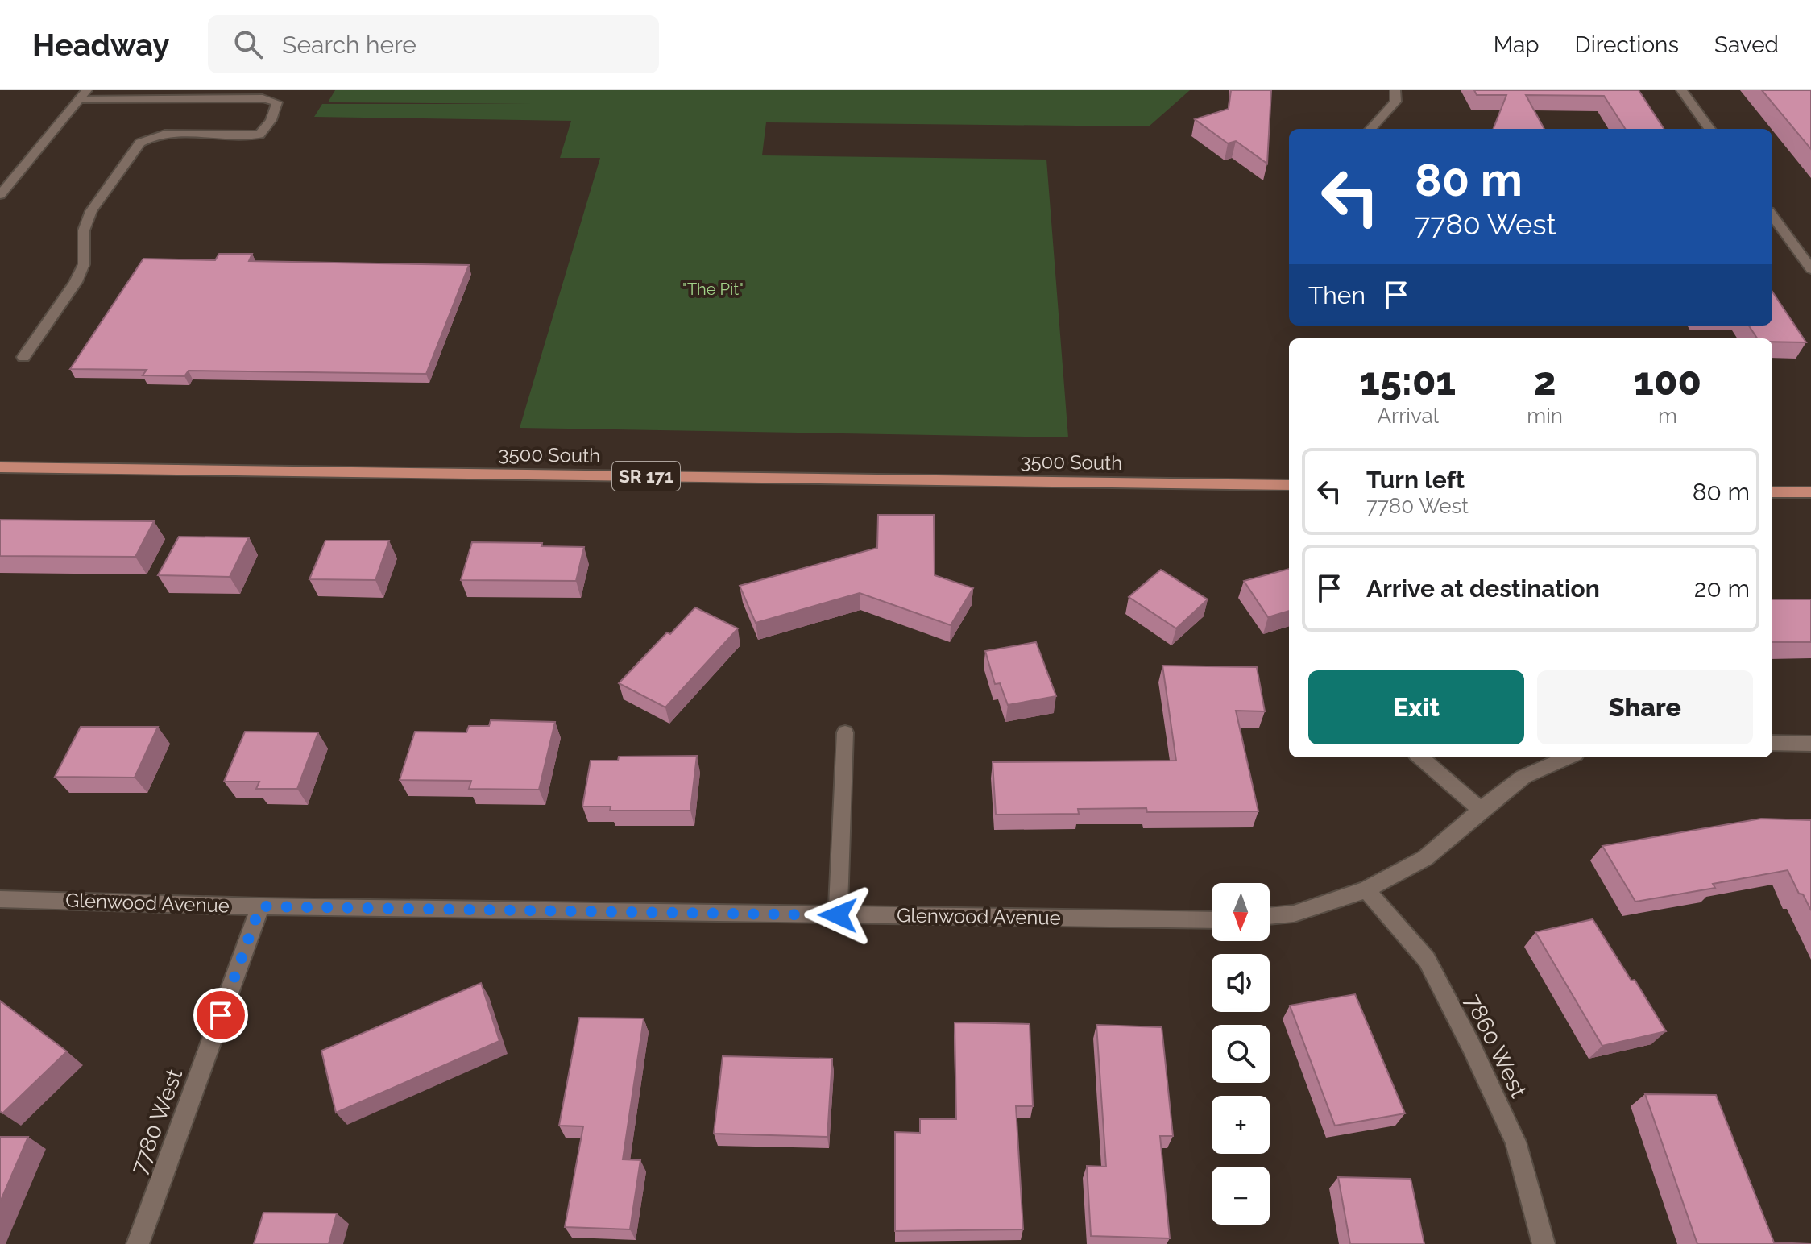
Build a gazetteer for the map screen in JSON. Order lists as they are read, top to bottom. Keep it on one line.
{"streets":{"main road":["3500 South","SR 171"],"street":["Glenwood Avenue","7860 West","7780 West"]},"crossings":[["Glenwood Avenue","7780 West"]],"parks":["\"The Pit\""],"north":"bottom","page":{"header":"Headway","search":"Search here","nav":["Map","Directions","Saved"],"turn":["80 m","7780 West"],"then":"Then","eta":["15:01","Arrival","2","min","100","m"],"list":[{"name":"Turn left","note":"7780 West","value":"80 m"},{"name":"Arrive at destination","value":"20 m"}],"buttons":["Exit","Share"],"map_buttons":["+","−"]}}
